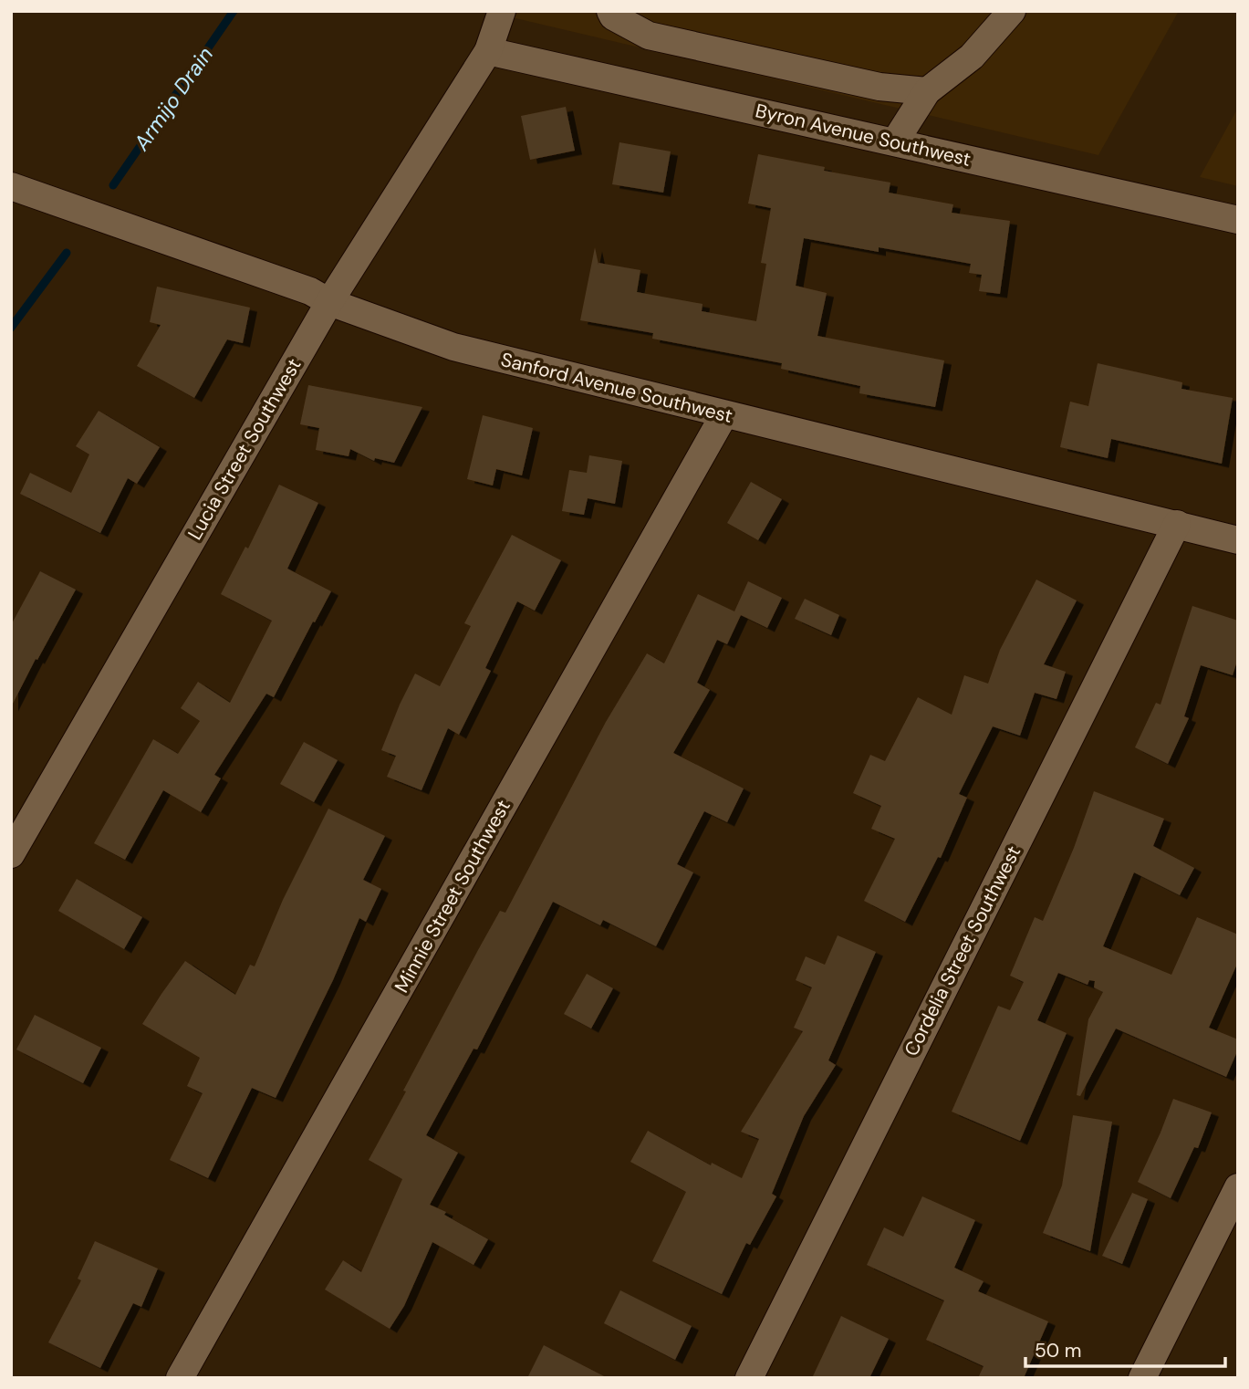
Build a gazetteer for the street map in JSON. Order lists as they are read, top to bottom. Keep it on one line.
{"streets":{"street":["Byron Avenue Southwest","Sanford Avenue Southwest","Lucia Street Southwest","Minnie Street Southwest","Cordelia Street Southwest"]},"crossings":[["Byron Avenue Southwest","Lucia Street Southwest"],["Sanford Avenue Southwest","Lucia Street Southwest"],["Sanford Avenue Southwest","Minnie Street Southwest"],["Sanford Avenue Southwest","Cordelia Street Southwest"]],"water":["Armijo Drain"],"scale_bar":"50 m"}
